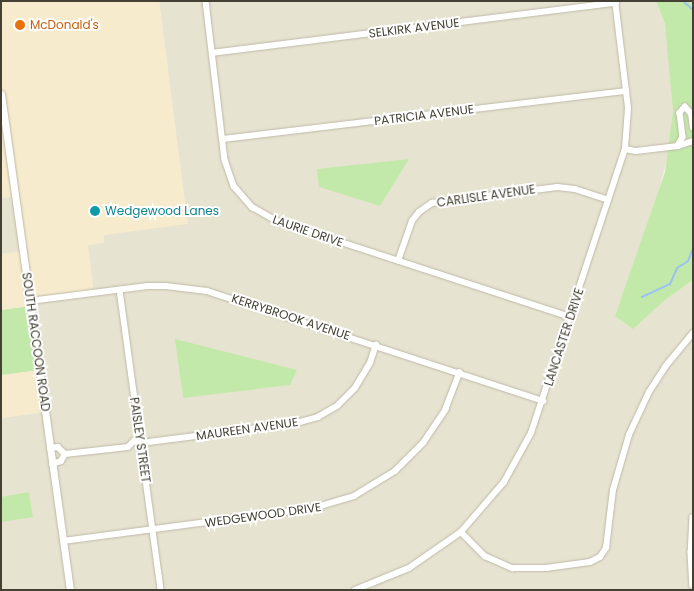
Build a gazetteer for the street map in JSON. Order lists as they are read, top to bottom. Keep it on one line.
{"streets":{"street":["SELKIRK AVENUE","PATRICIA AVENUE","CARLISLE AVENUE","LAURIE DRIVE","KERRYBROOK AVENUE","LANCASTER DRIVE","SOUTH RACCOON ROAD","MAUREEN AVENUE","PAISLEY STREET","WEDGEWOOD DRIVE"]},"crossings":[["SELKIRK AVENUE","LAURIE DRIVE"],["SELKIRK AVENUE","LANCASTER DRIVE"],["PATRICIA AVENUE","LAURIE DRIVE"],["PATRICIA AVENUE","LANCASTER DRIVE"],["CARLISLE AVENUE","LAURIE DRIVE"],["CARLISLE AVENUE","LANCASTER DRIVE"],["LAURIE DRIVE","LANCASTER DRIVE"],["KERRYBROOK AVENUE","LANCASTER DRIVE"],["KERRYBROOK AVENUE","SOUTH RACCOON ROAD"],["KERRYBROOK AVENUE","MAUREEN AVENUE"],["KERRYBROOK AVENUE","PAISLEY STREET"],["KERRYBROOK AVENUE","WEDGEWOOD DRIVE"],["SOUTH RACCOON ROAD","WEDGEWOOD DRIVE"],["MAUREEN AVENUE","PAISLEY STREET"],["PAISLEY STREET","WEDGEWOOD DRIVE"]],"places":["McDonald's","Wedgewood Lanes"]}
